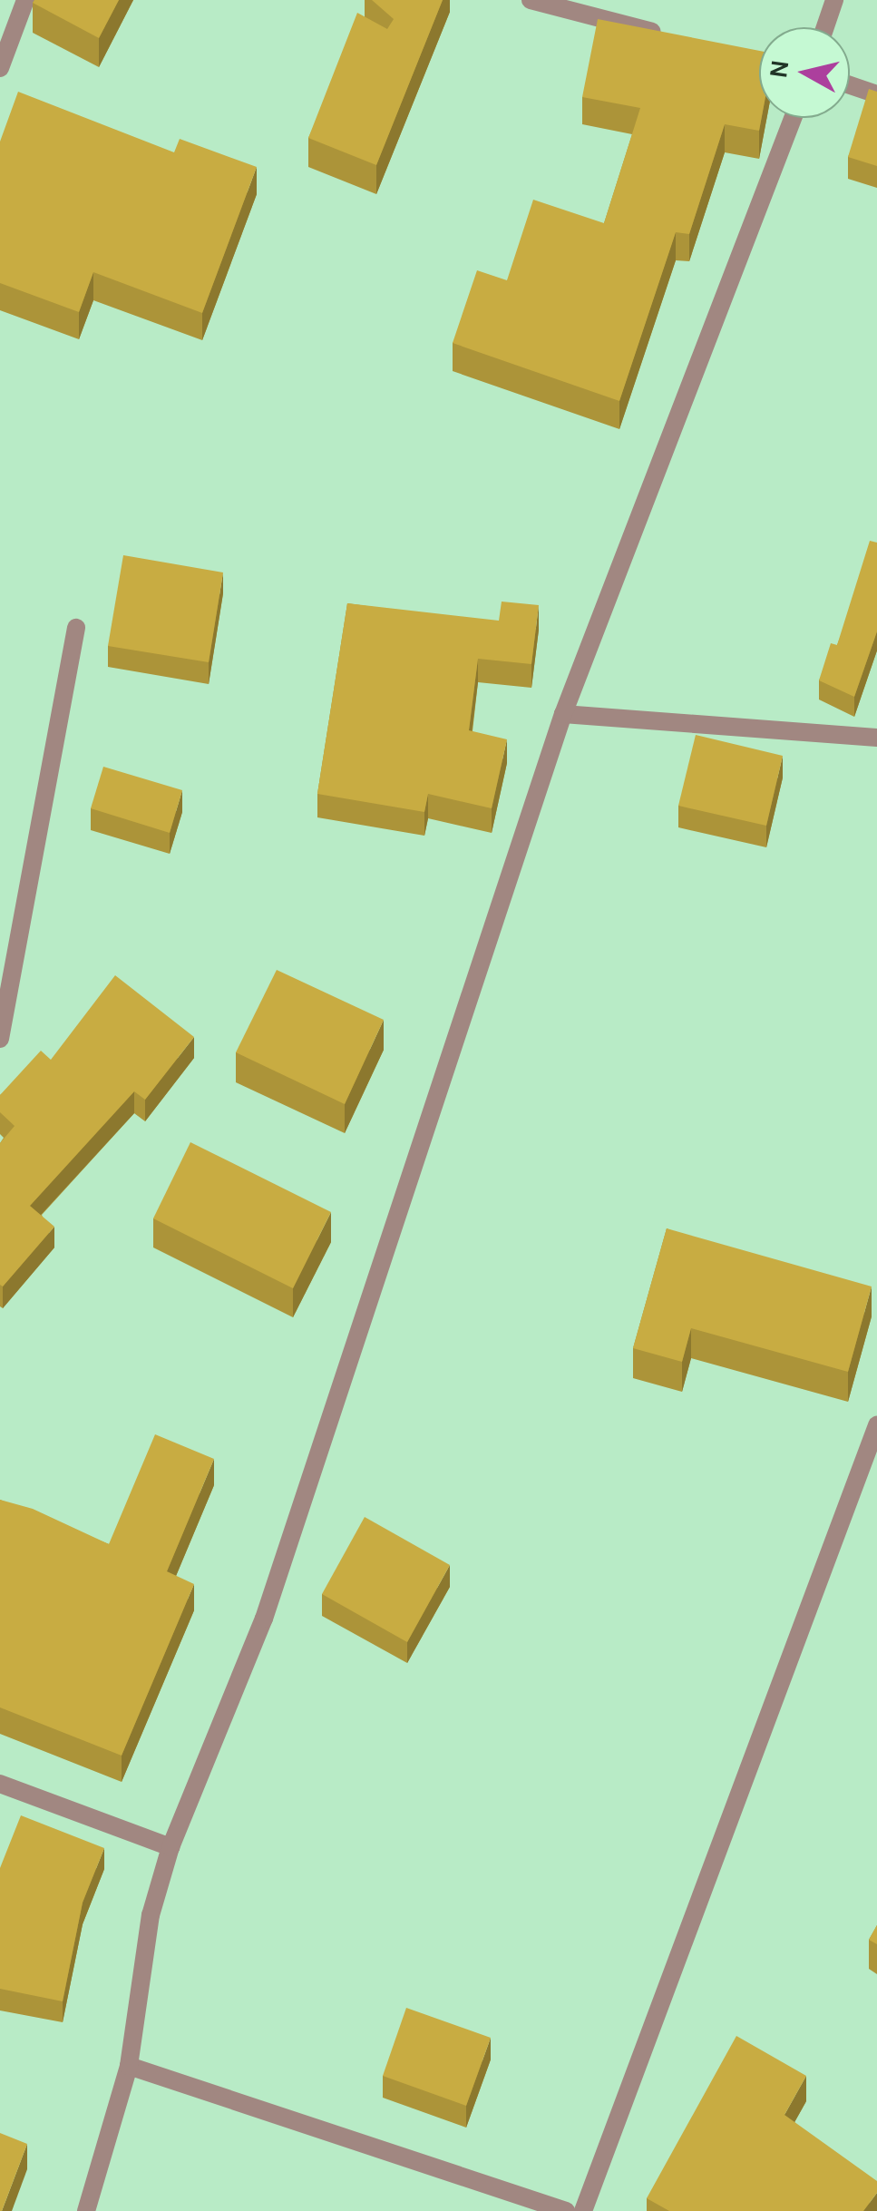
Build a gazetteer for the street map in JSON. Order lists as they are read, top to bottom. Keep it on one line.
{"north":"left"}
